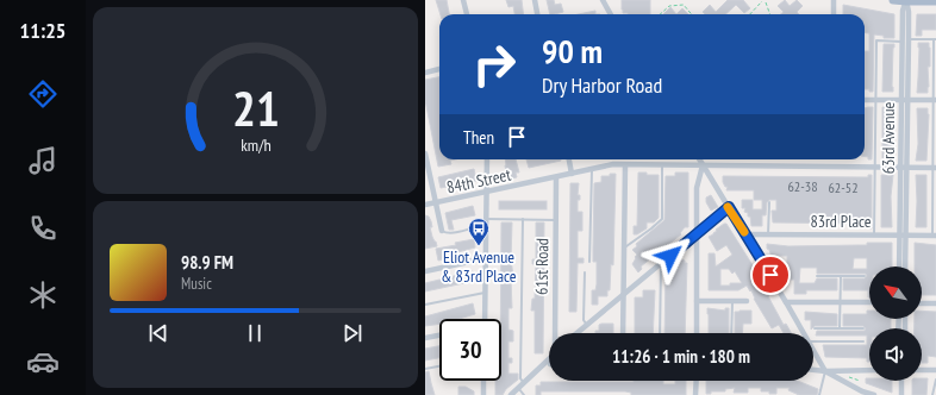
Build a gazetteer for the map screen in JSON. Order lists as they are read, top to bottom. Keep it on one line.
{"streets":{"street":["63rd Avenue","84th Street","83rd Place","61st Road"]},"crossings":[["63rd Avenue","84th Street"],["63rd Avenue","83rd Place"],["84th Street","61st Road"]],"places":{"bus stop":["Eliot Avenue & 83rd Place"]},"house_numbers":["62-38","62-52"],"north":"top left","page":{"tabs":"11:25","turn":["90 m","Dry Harbor Road"],"then":"Then","song":["98.9 FM","Music"],"limit":"30","trip":"11:26 · 1 min · 180 m","gauge":["21","km/h"]}}
